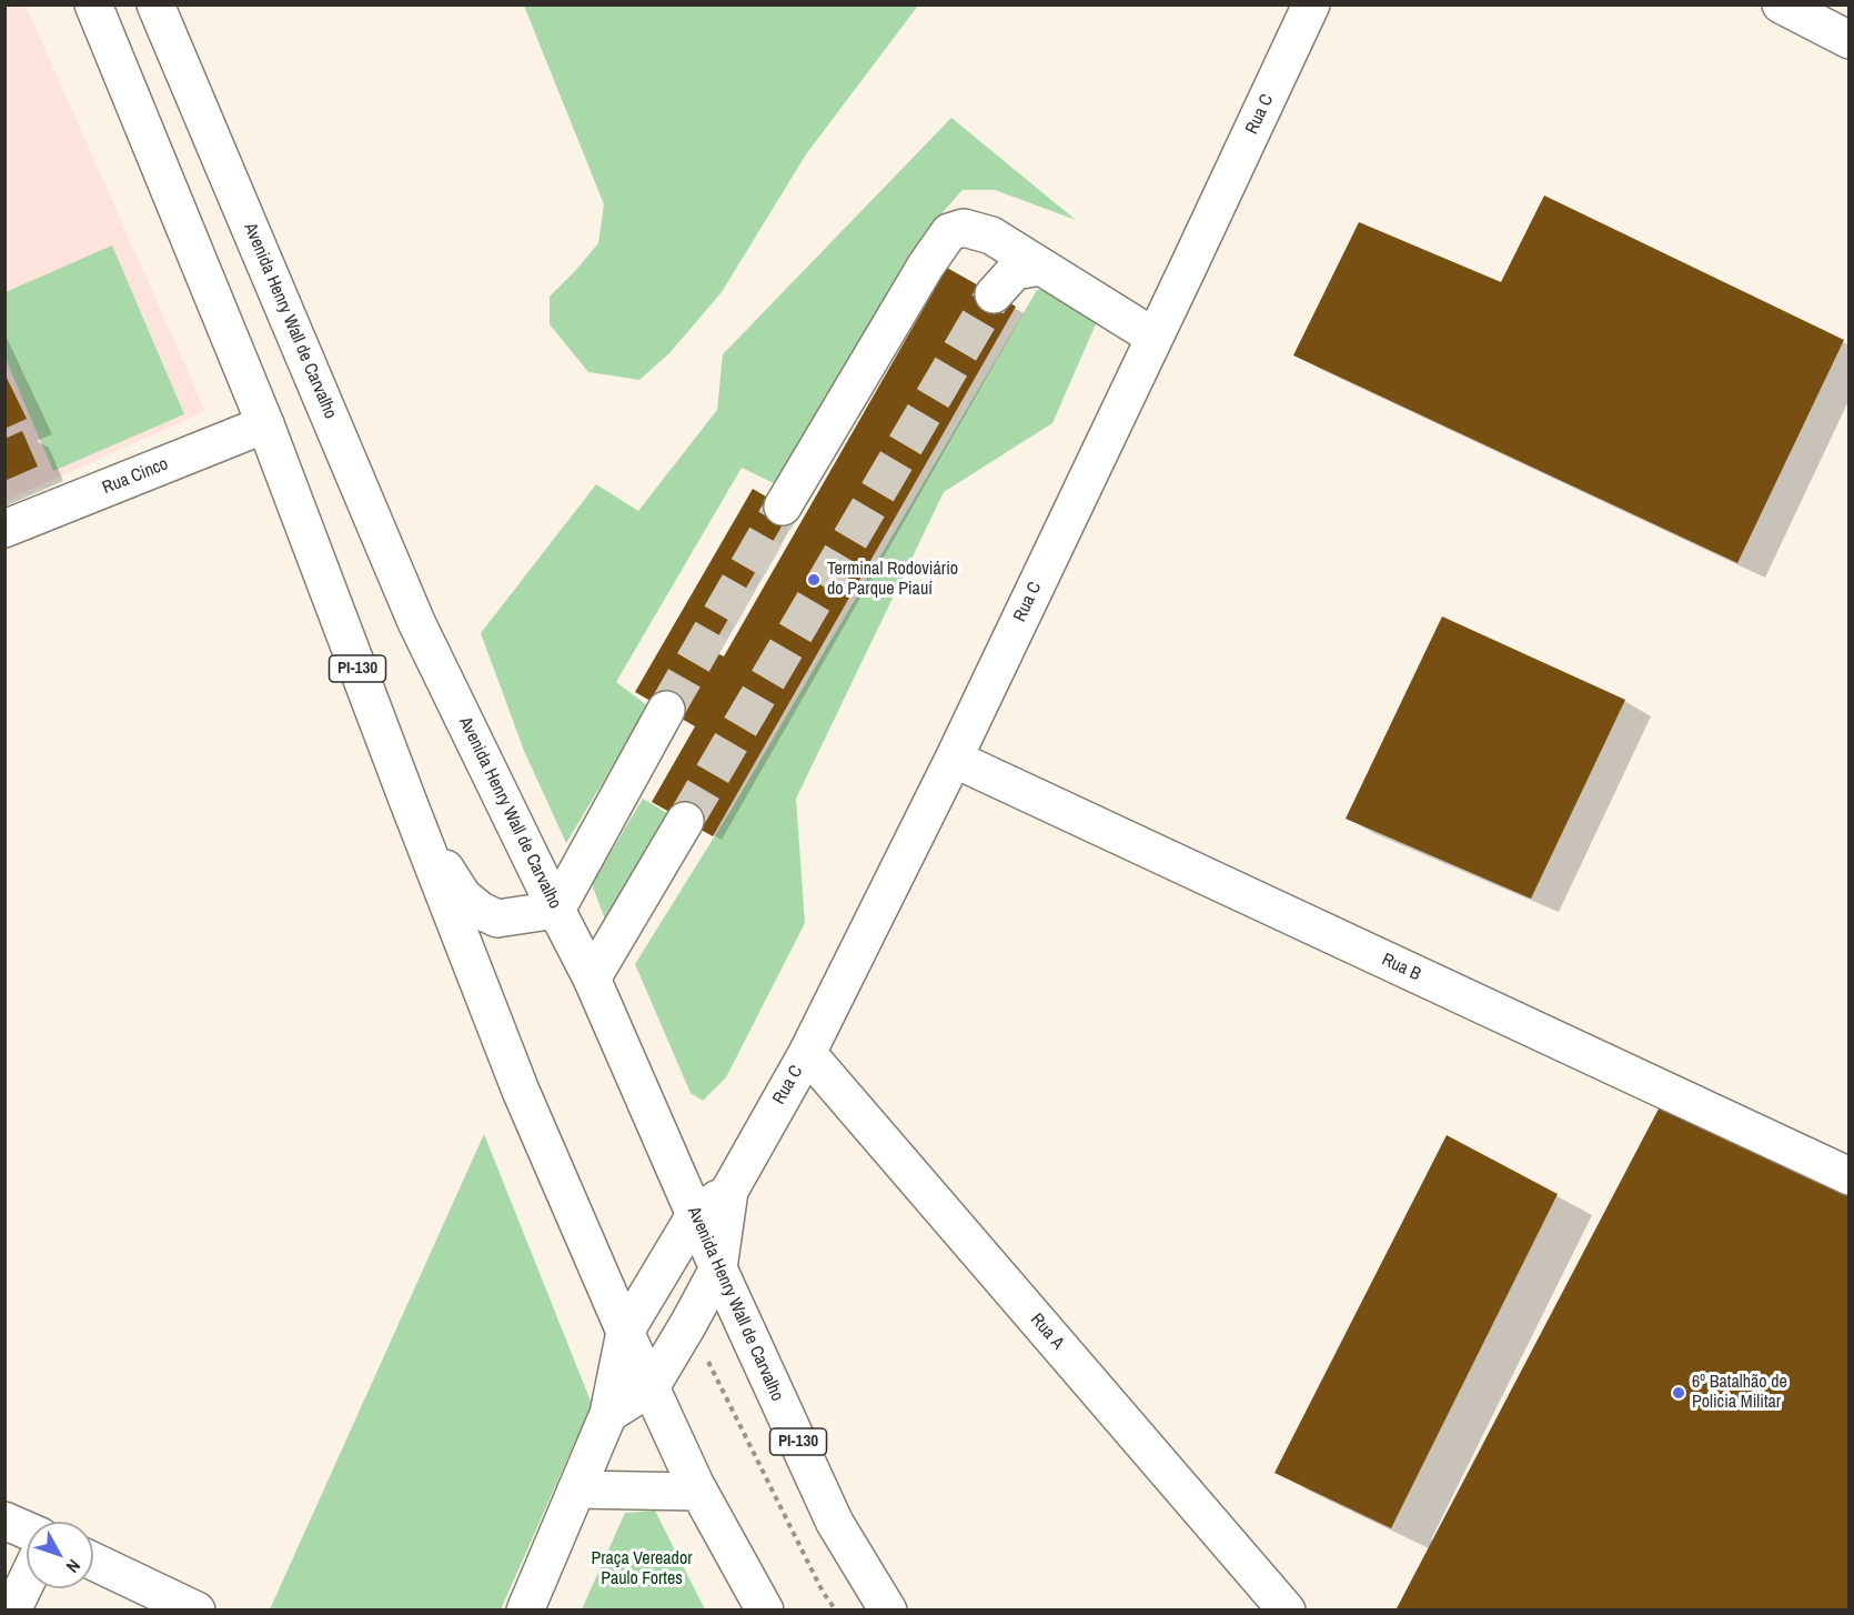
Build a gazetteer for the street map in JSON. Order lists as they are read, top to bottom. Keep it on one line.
{"streets":{"street":["Rua C","Avenida Henry Wall de Carvalho","Rua Cinco","PI-130","Rua B","Rua A"]},"crossings":[["Rua C","Avenida Henry Wall de Carvalho"],["Rua C","Rua B"],["Rua C","Rua A"],["Rua Cinco","PI-130"]],"parks":["Praça Vereador Paulo Fortes"],"places":["Terminal Rodoviário do Parque Piauí","6º Batalhão de Policia Militar"],"north":"bottom right"}
